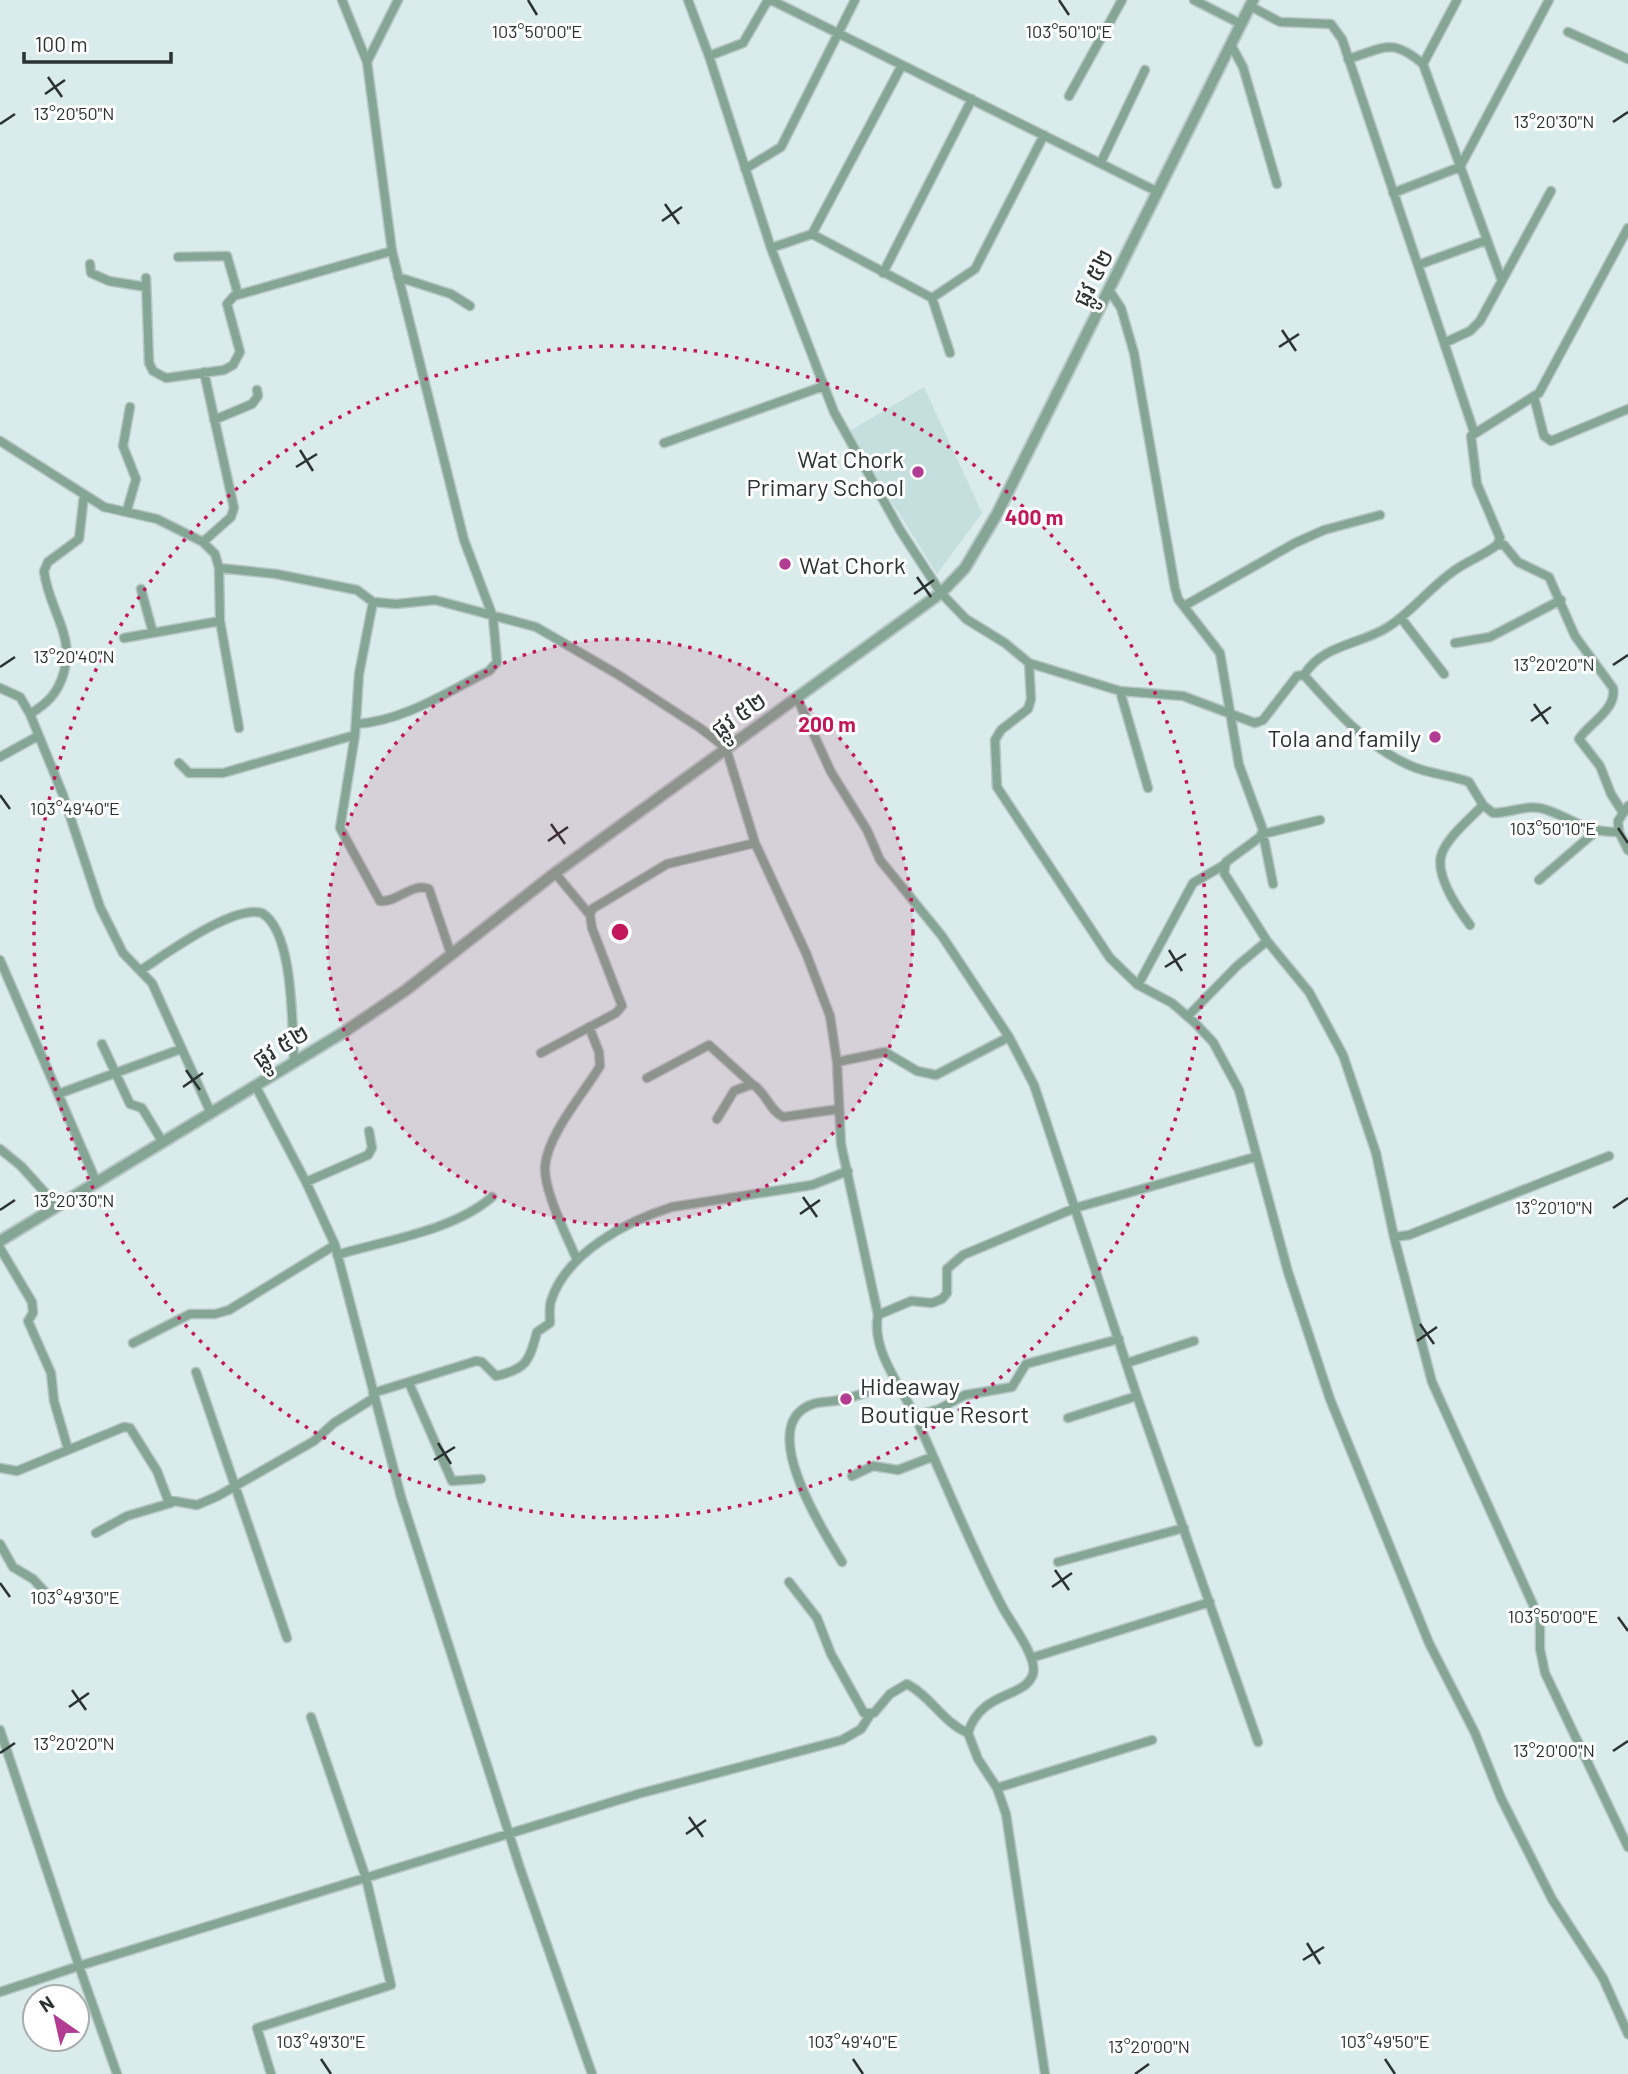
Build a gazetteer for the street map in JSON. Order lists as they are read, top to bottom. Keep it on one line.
{"streets":{"street":["ផ្លូវ ៥២"]},"places":["Wat Chork Primary School","Wat Chork","Tola and family","Hideaway Boutique Resort"],"scale_bar":"100 m","north":"top left","coordinates":["103°50'00\"E","103°50'10\"E","13°20'50\"N","13°20'30\"N","13°20'40\"N","13°20'20\"N","103°49'40\"E","13°20'10\"N","103°49'30\"E","13°20'00\"N","103°49'50\"E"],"rings":["400 m","200 m"]}
